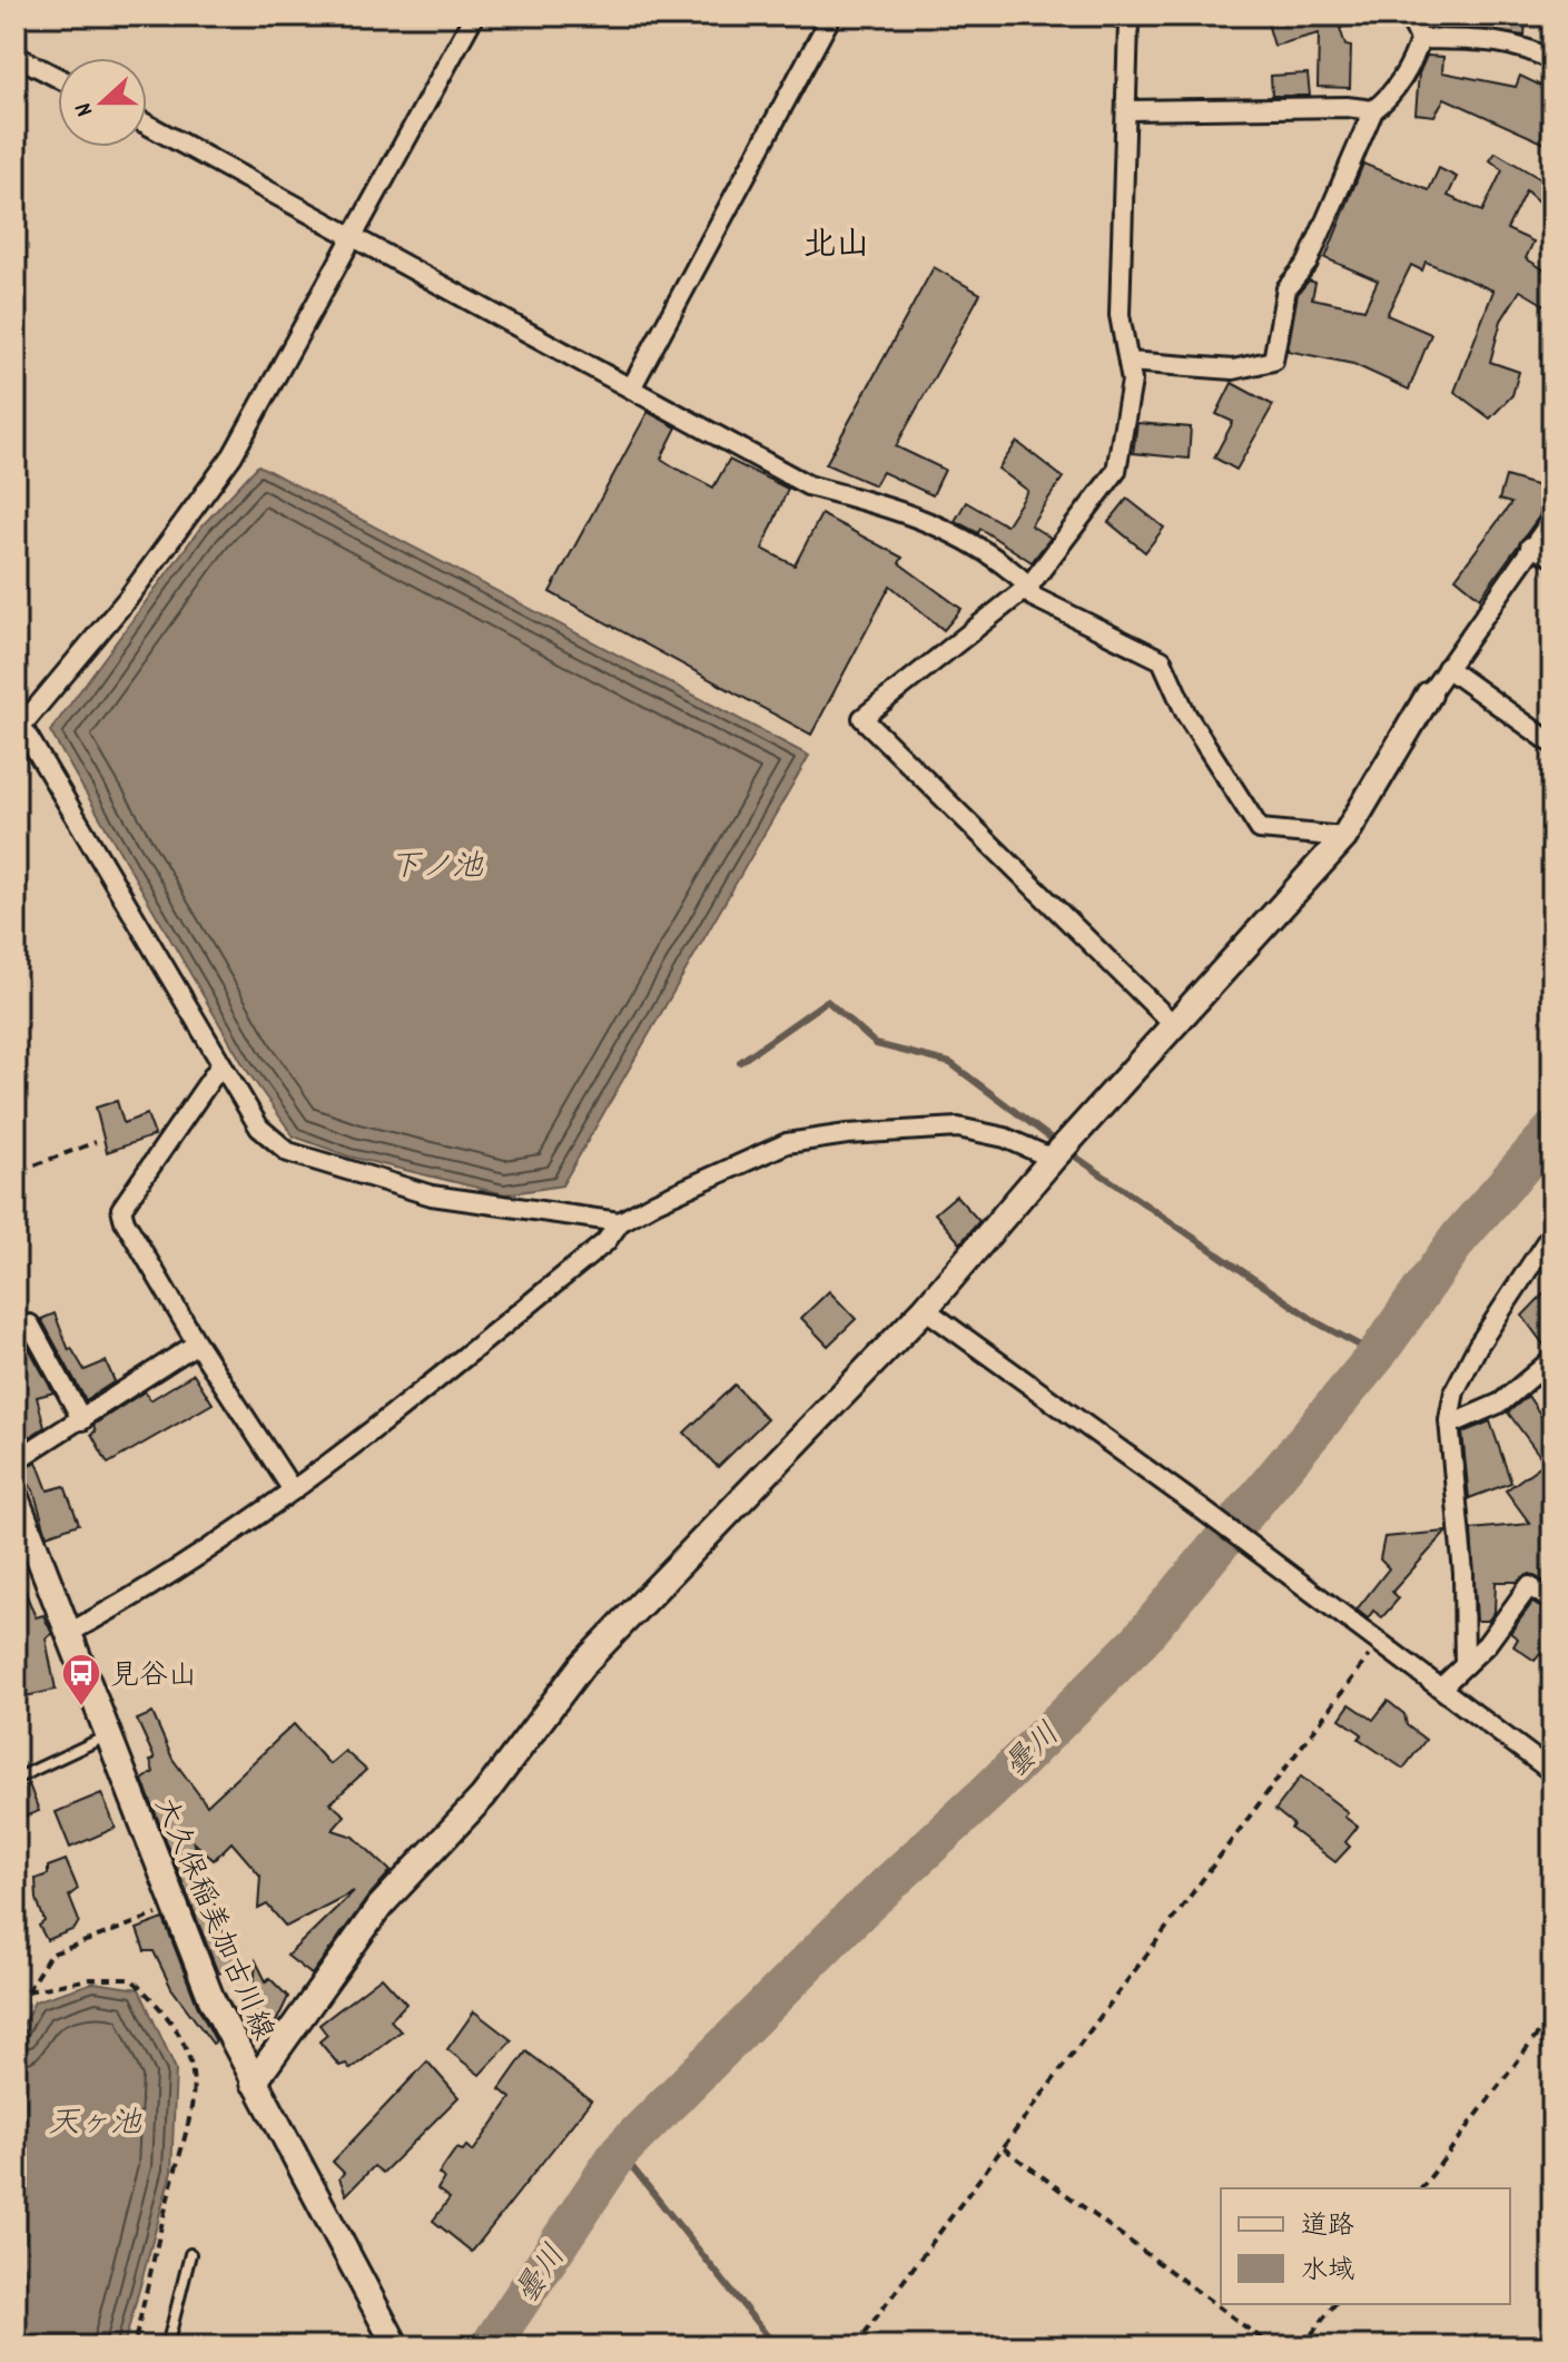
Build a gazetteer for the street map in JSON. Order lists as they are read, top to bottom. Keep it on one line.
{"streets":{"street":["大久保稲美加古川線"]},"districts":["北山"],"water":["下ノ池","曇川","天ヶ池"],"places":{"bus stop":["見谷山"]},"legend":["道路","水域"],"north":"left"}
